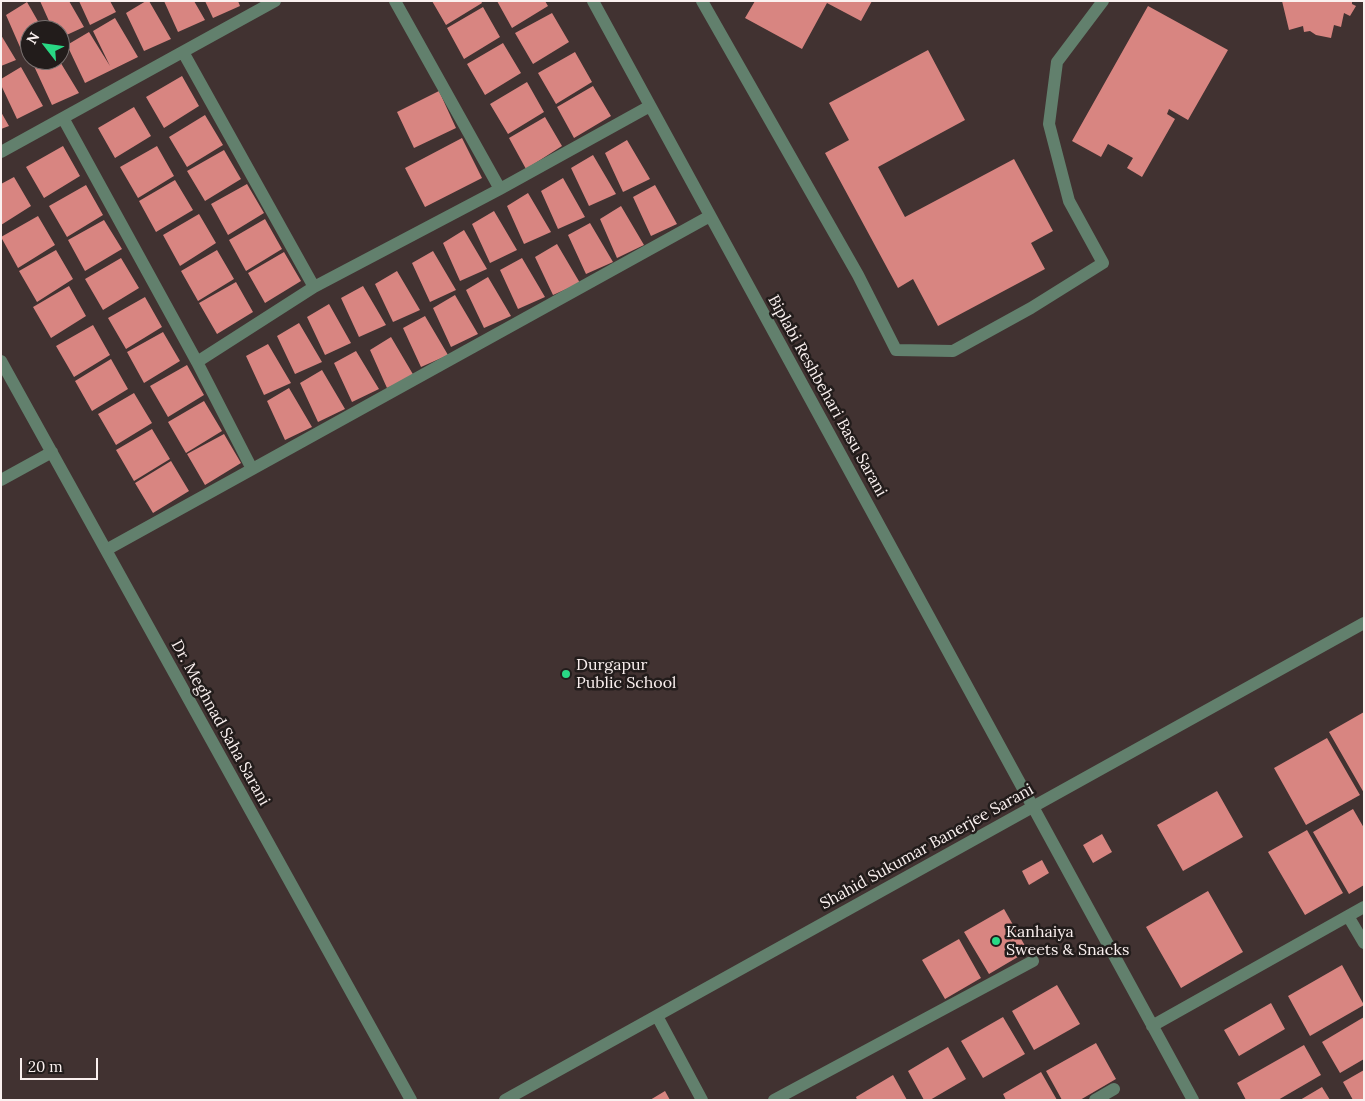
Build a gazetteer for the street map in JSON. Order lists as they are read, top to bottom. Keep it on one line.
{"streets":{"street":["Biplabi Reshbehari Basu Sarani","Dr. Meghnad Saha Sarani","Shahid Sukumar Banerjee Sarani"]},"crossings":[["Biplabi Reshbehari Basu Sarani","Shahid Sukumar Banerjee Sarani"]],"places":["Durgapur Public School","Kanhaiya Sweets & Snacks"],"scale_bar":"20 m","north":"top left"}
